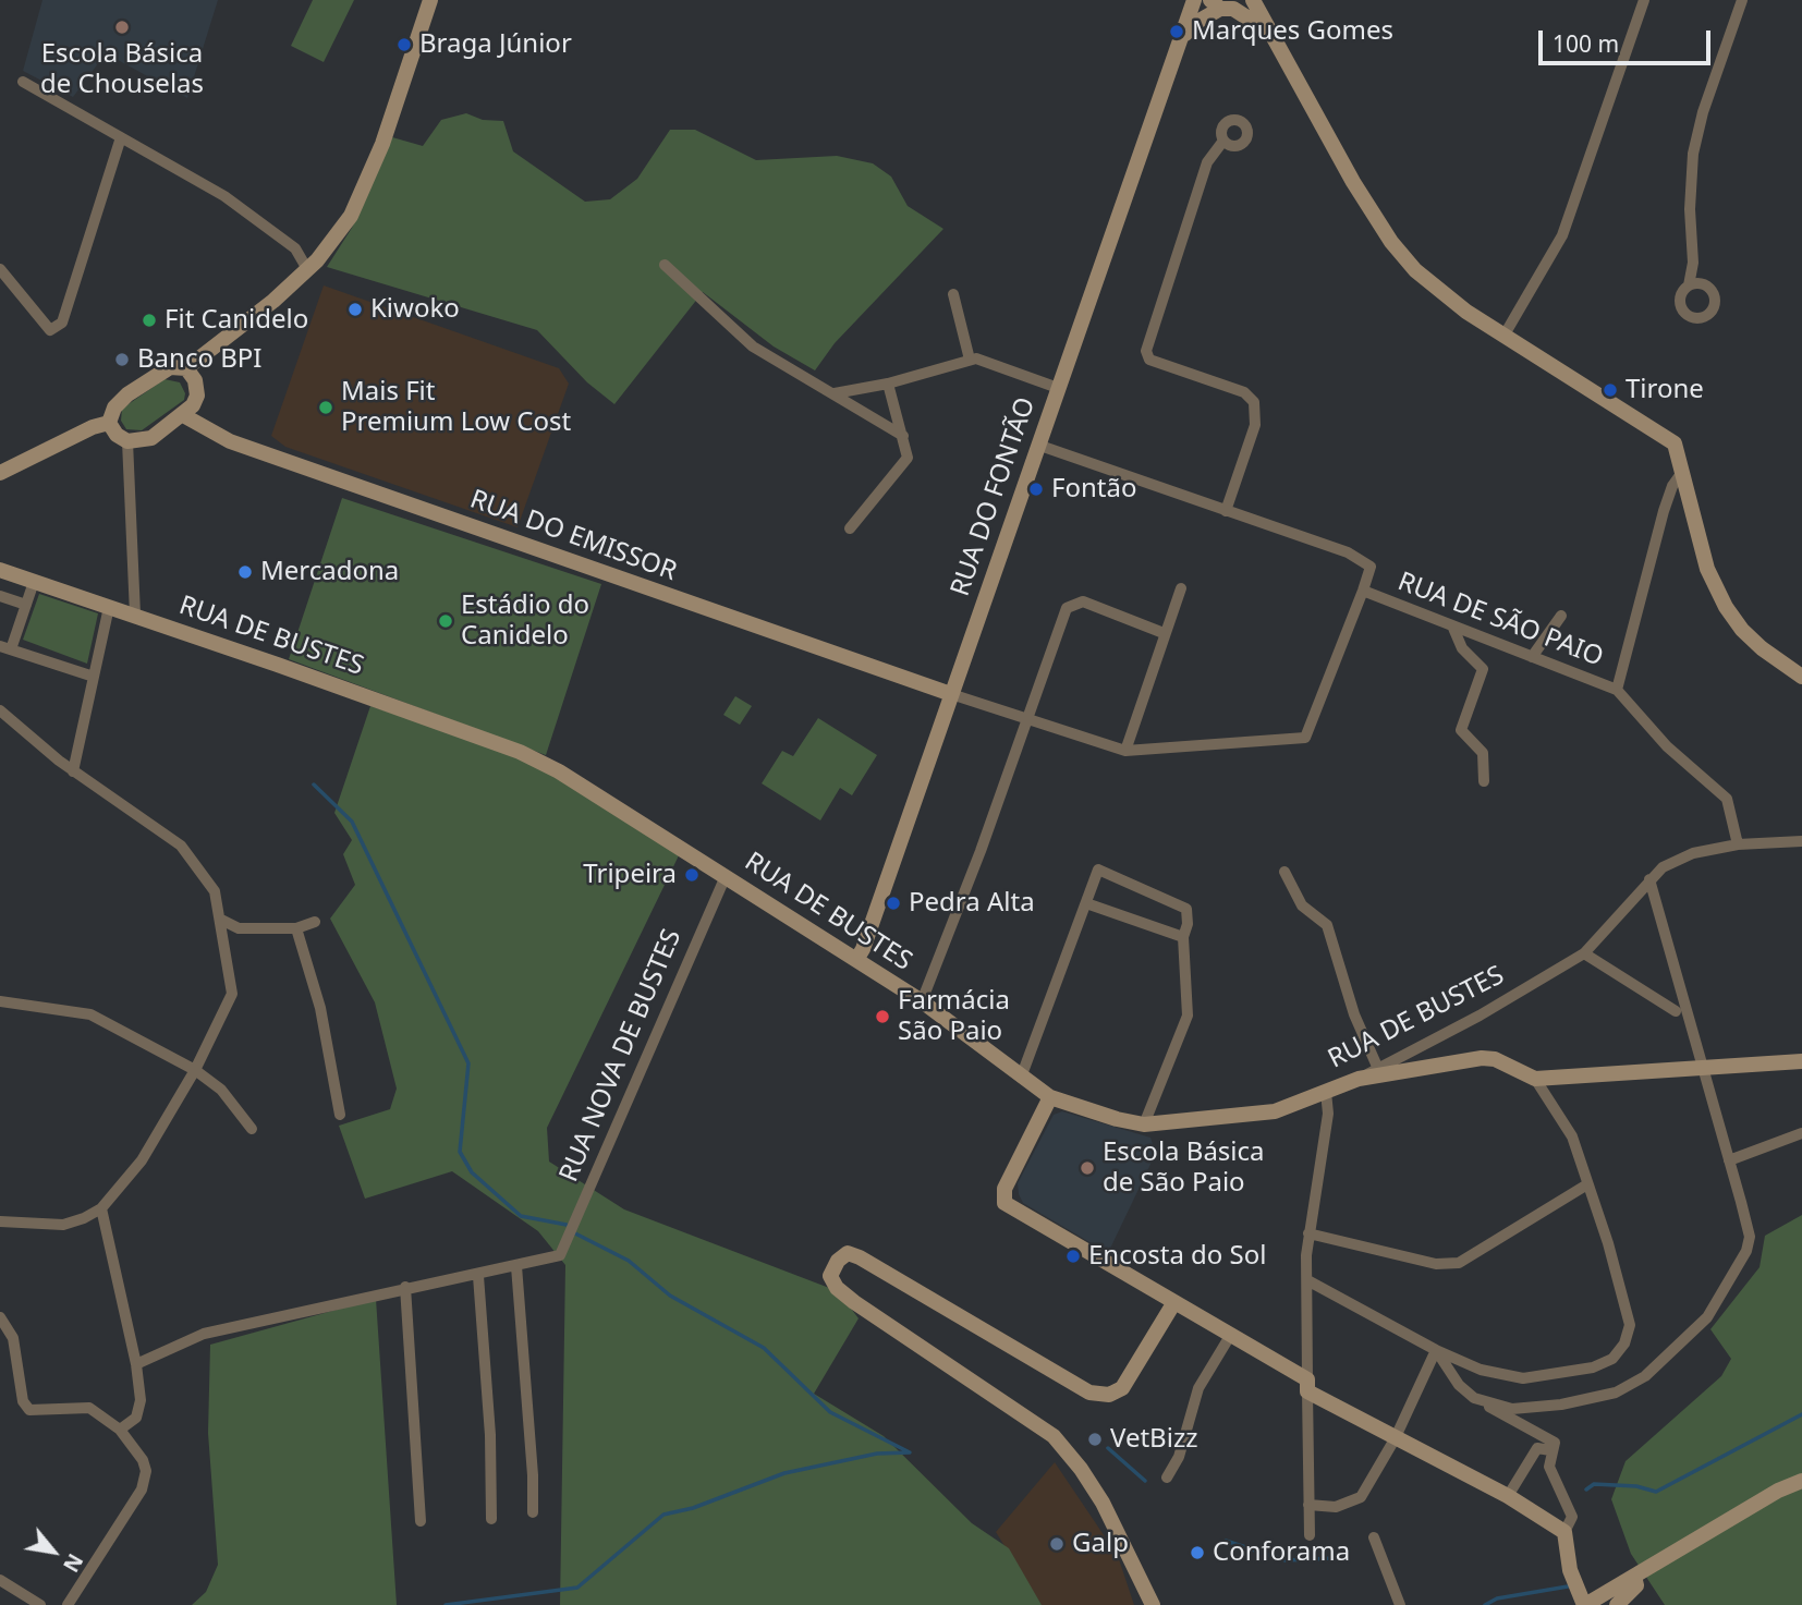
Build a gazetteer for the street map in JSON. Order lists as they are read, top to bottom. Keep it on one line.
{"streets":{"main road":["RUA DO FONTÃO","RUA DO EMISSOR","RUA DE BUSTES"],"street":["RUA DE SÃO PAIO","RUA NOVA DE BUSTES"]},"crossings":[["RUA DO FONTÃO","RUA DO EMISSOR"],["RUA DO FONTÃO","RUA DE SÃO PAIO"],["RUA DO FONTÃO","RUA DE BUSTES"],["RUA DE SÃO PAIO","RUA DE BUSTES"],["RUA DE BUSTES","RUA NOVA DE BUSTES"]],"places":["Escola Básica de Chouselas","Marques Gomes","Braga Júnior","Kiwoko","Fit Canidelo","Banco BPI","Tirone","Mais Fit Premium Low Cost","Fontão","Mercadona","Estádio do Canidelo","Tripeira","Pedra Alta","Farmácia São Paio","Escola Básica de São Paio","Encosta do Sol","VetBizz","Galp","Conforama"],"scale_bar":"100 m","north":"bottom right"}
